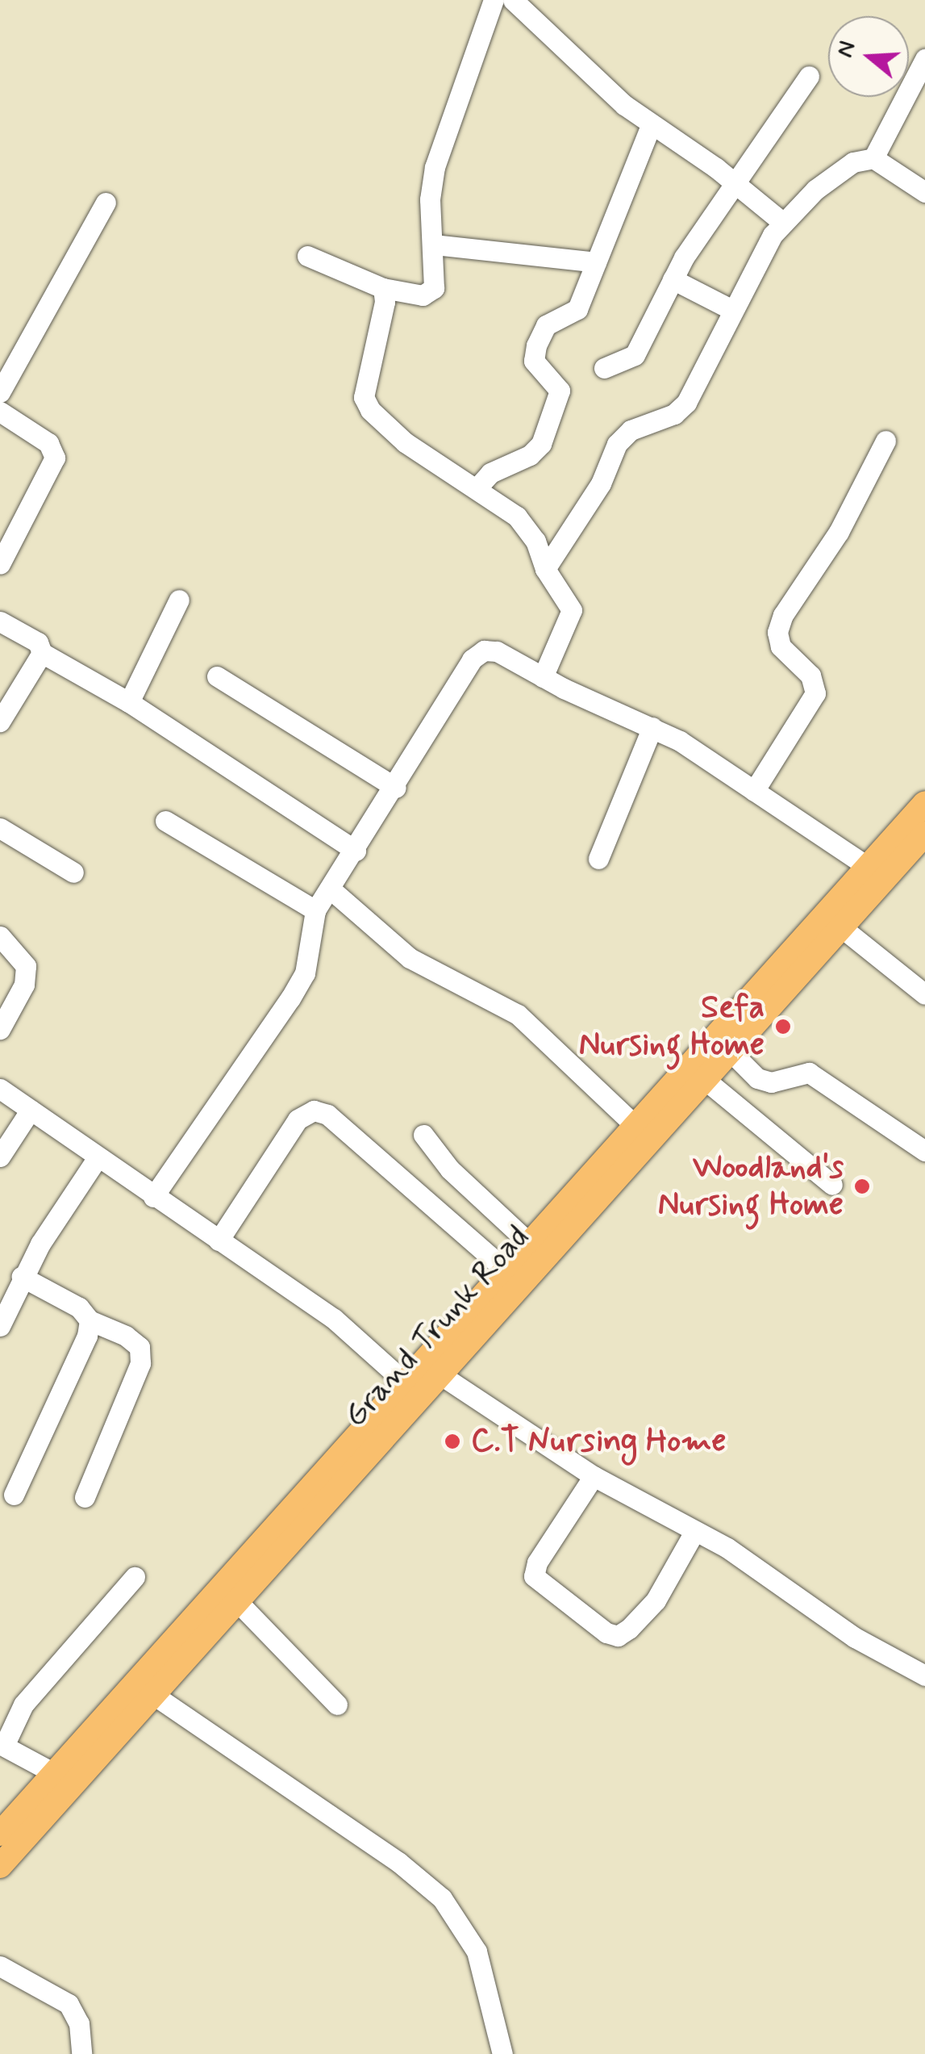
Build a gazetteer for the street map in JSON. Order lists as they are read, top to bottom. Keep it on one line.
{"streets":{"main road":["Grand Trunk Road"]},"places":["Sefa Nursing Home","Woodland's Nursing Home","C.T Nursing Home"],"north":"left"}
